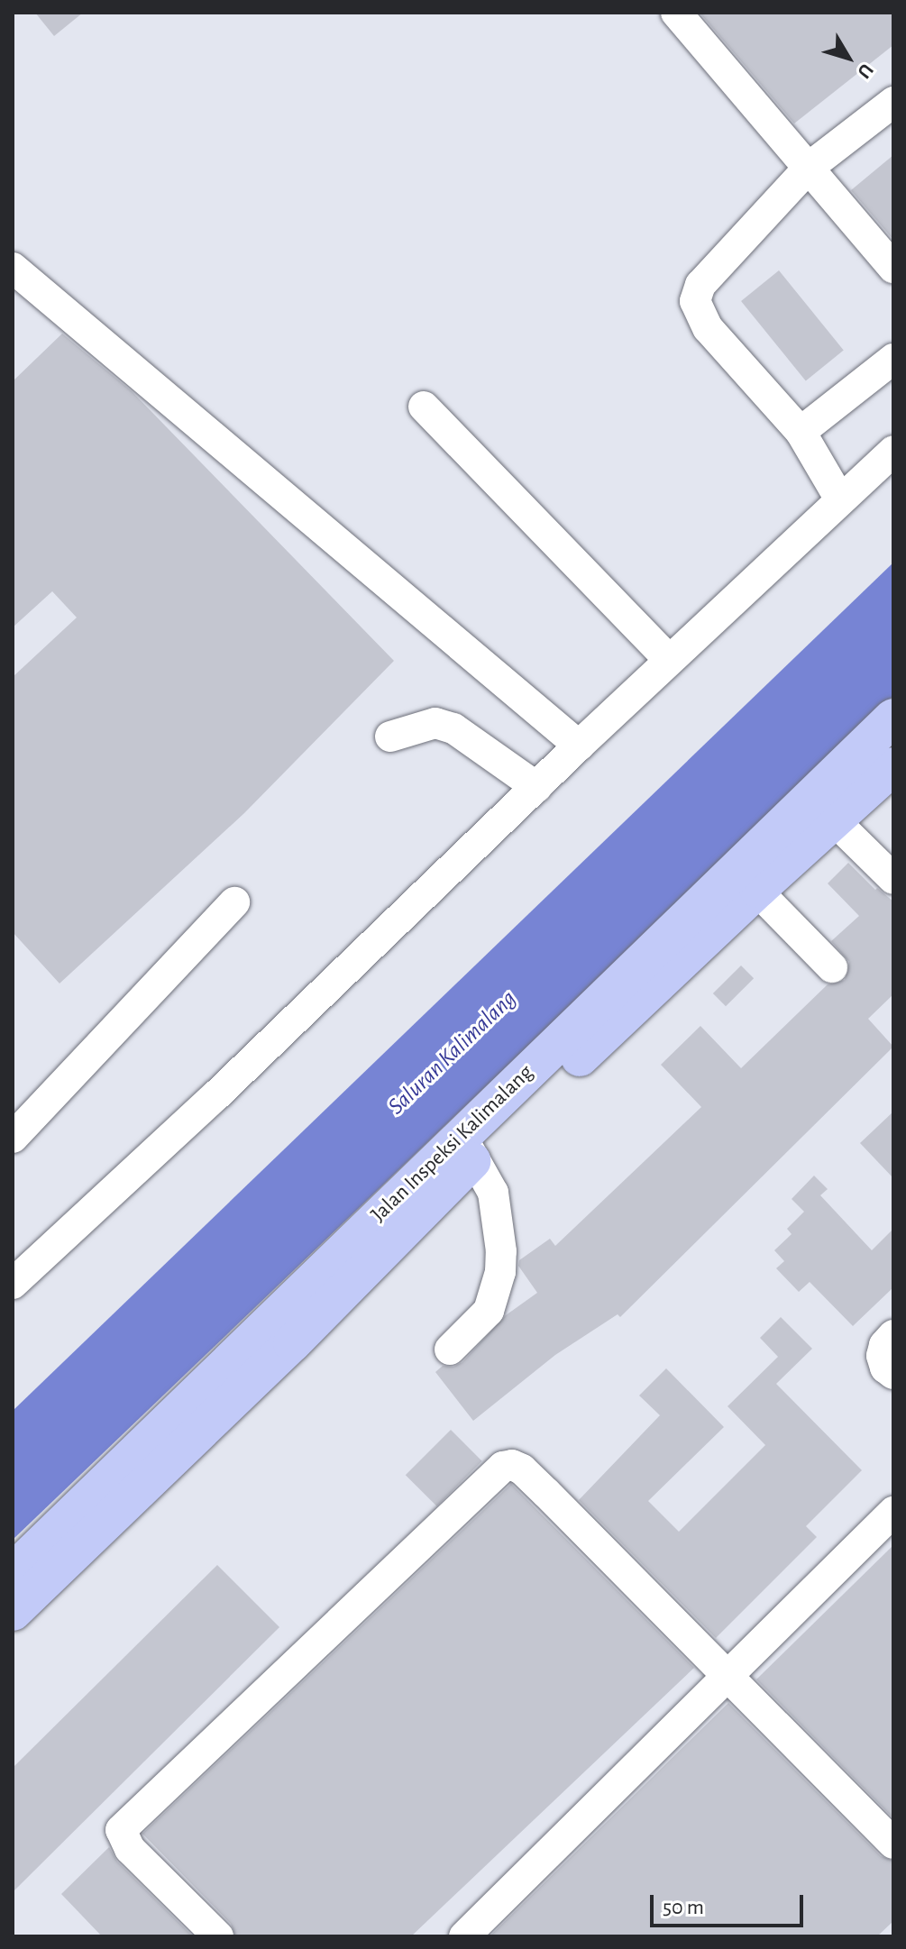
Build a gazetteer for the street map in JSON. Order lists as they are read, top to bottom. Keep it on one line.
{"streets":{"main road":["Jalan Inspeksi Kalimalang"]},"water":["Saluran Kalimalang"],"scale_bar":"50 m","north":"bottom right"}
